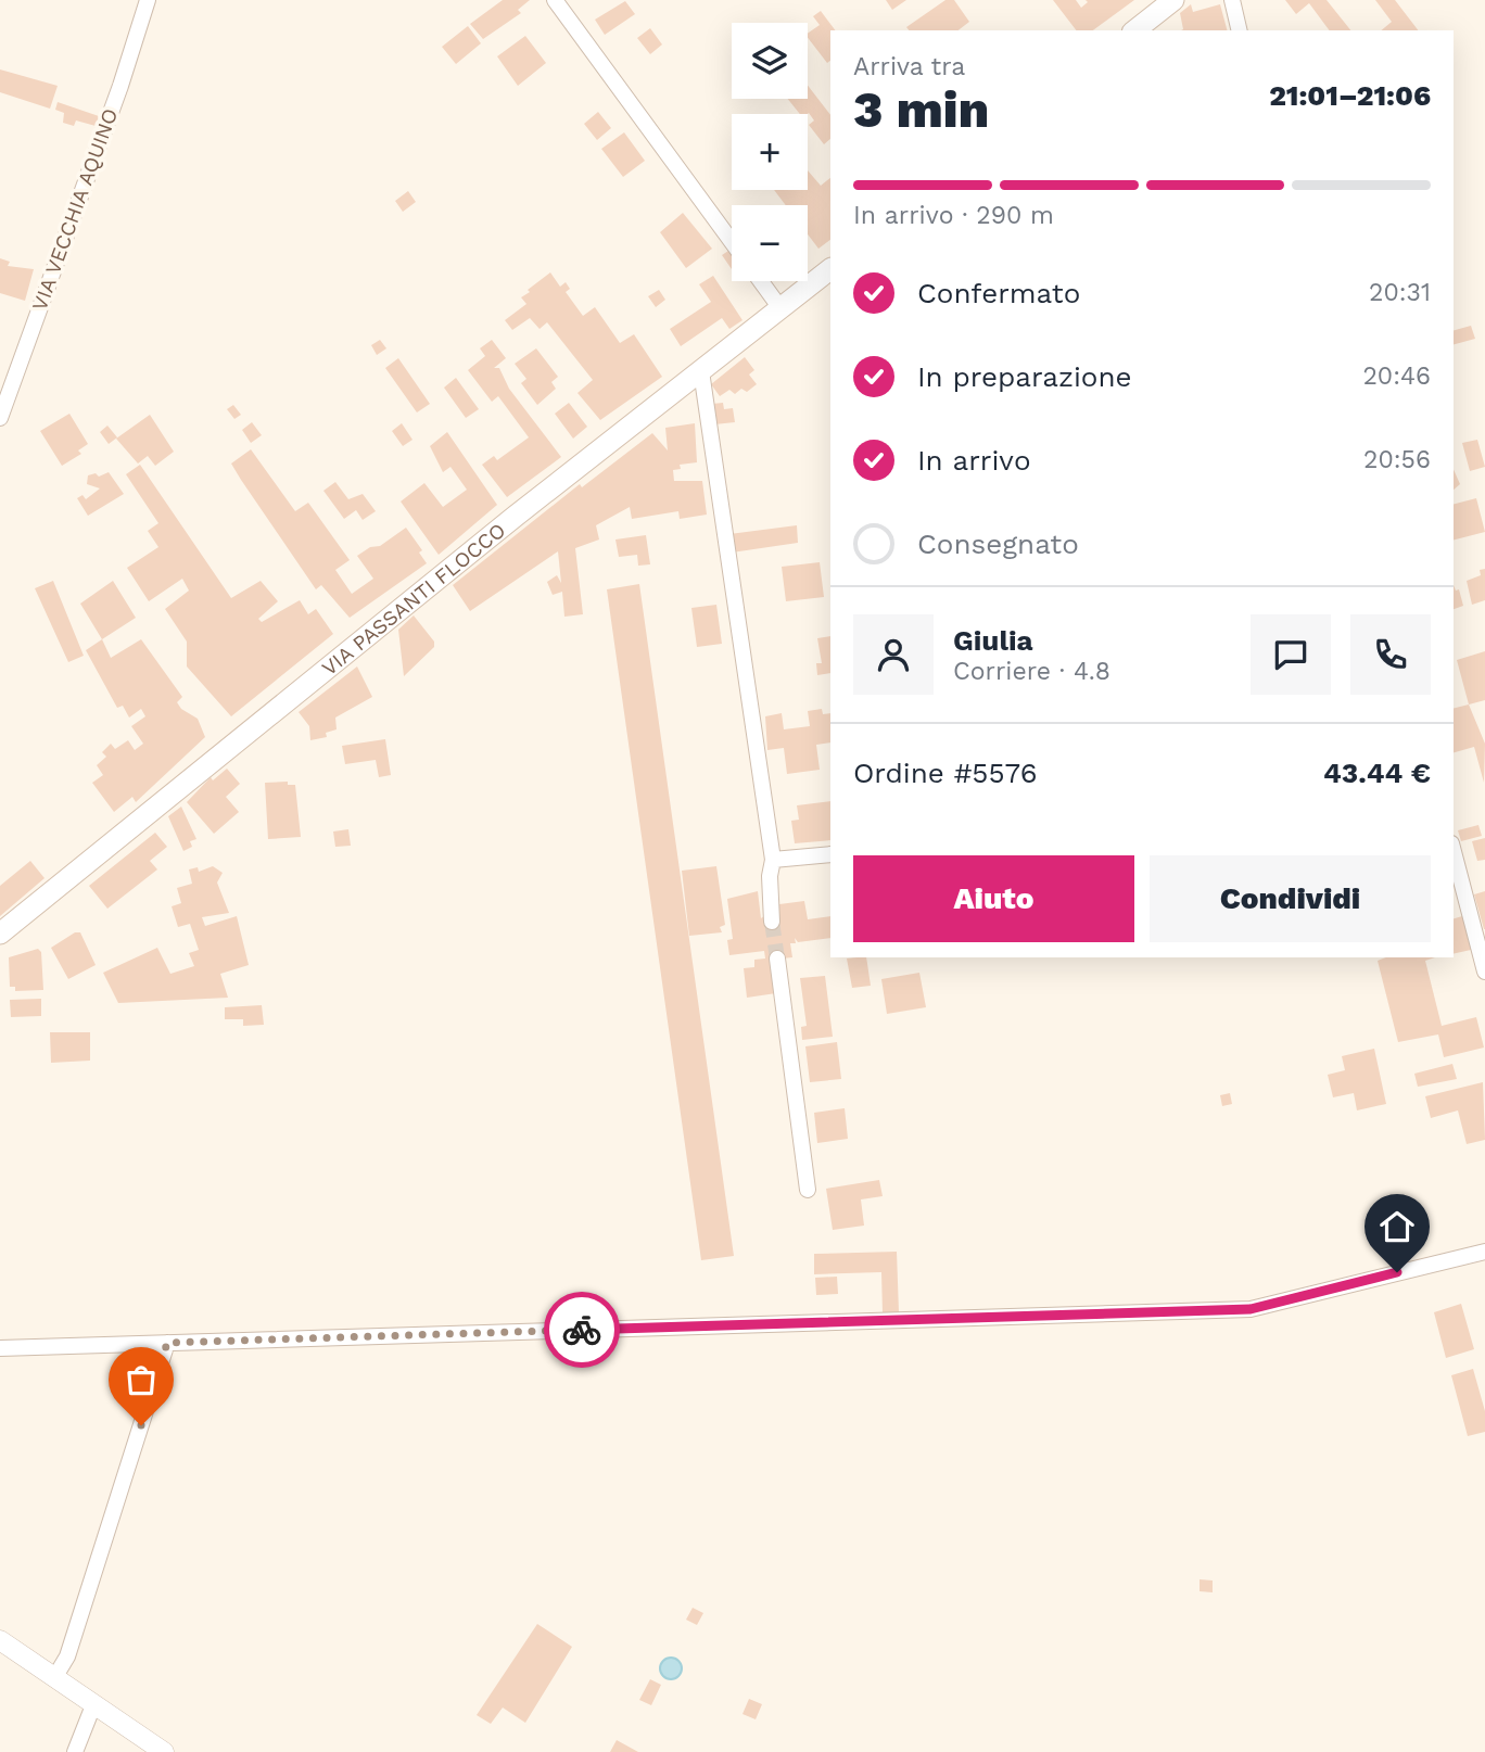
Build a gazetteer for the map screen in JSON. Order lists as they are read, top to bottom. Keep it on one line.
{"streets":{"main road":["VIA PASSANTI FLOCCO"],"street":["VIA VECCHIA AQUINO"]},"page":{"map_buttons":["+","−"],"heading":["3 min","Arriva tra","21:01–21:06"],"panel":["Giulia","Corriere · 4.8","Ordine #5576","43.44 €"],"bar":"In arrivo · 290 m","list":[["Confermato","20:31"],["In preparazione","20:46"],["In arrivo","20:56"],"Consegnato"],"buttons":["Aiuto","Condividi"]}}
